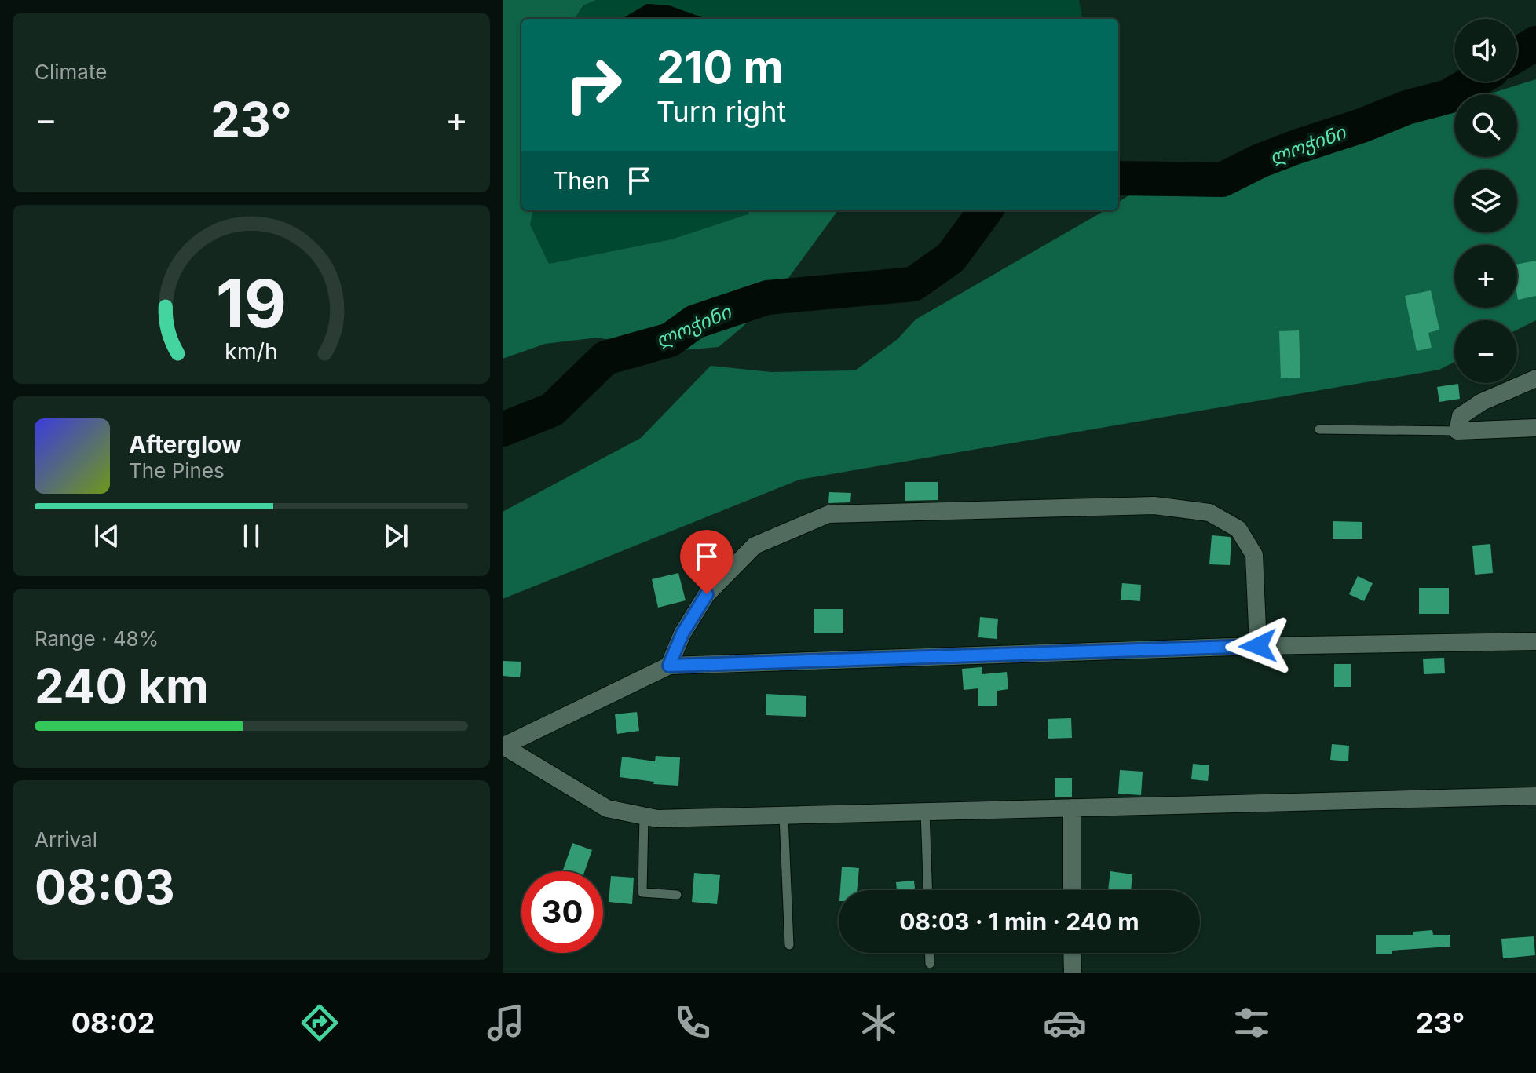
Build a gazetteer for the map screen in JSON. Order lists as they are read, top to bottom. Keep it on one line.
{"water":["ლოჭინი"],"page":{"tile":["Climate",["Range · 48%","240 km"],["Arrival","08:03"]],"map_buttons":["+","−"],"turn":["210 m","Turn right"],"heat":["−","23°","+"],"then":"Then","song":["Afterglow","The Pines"],"limit":"30","trip":"08:03 · 1 min · 240 m","tabs":["08:02","23°"],"gauge":["19","km/h"]}}
